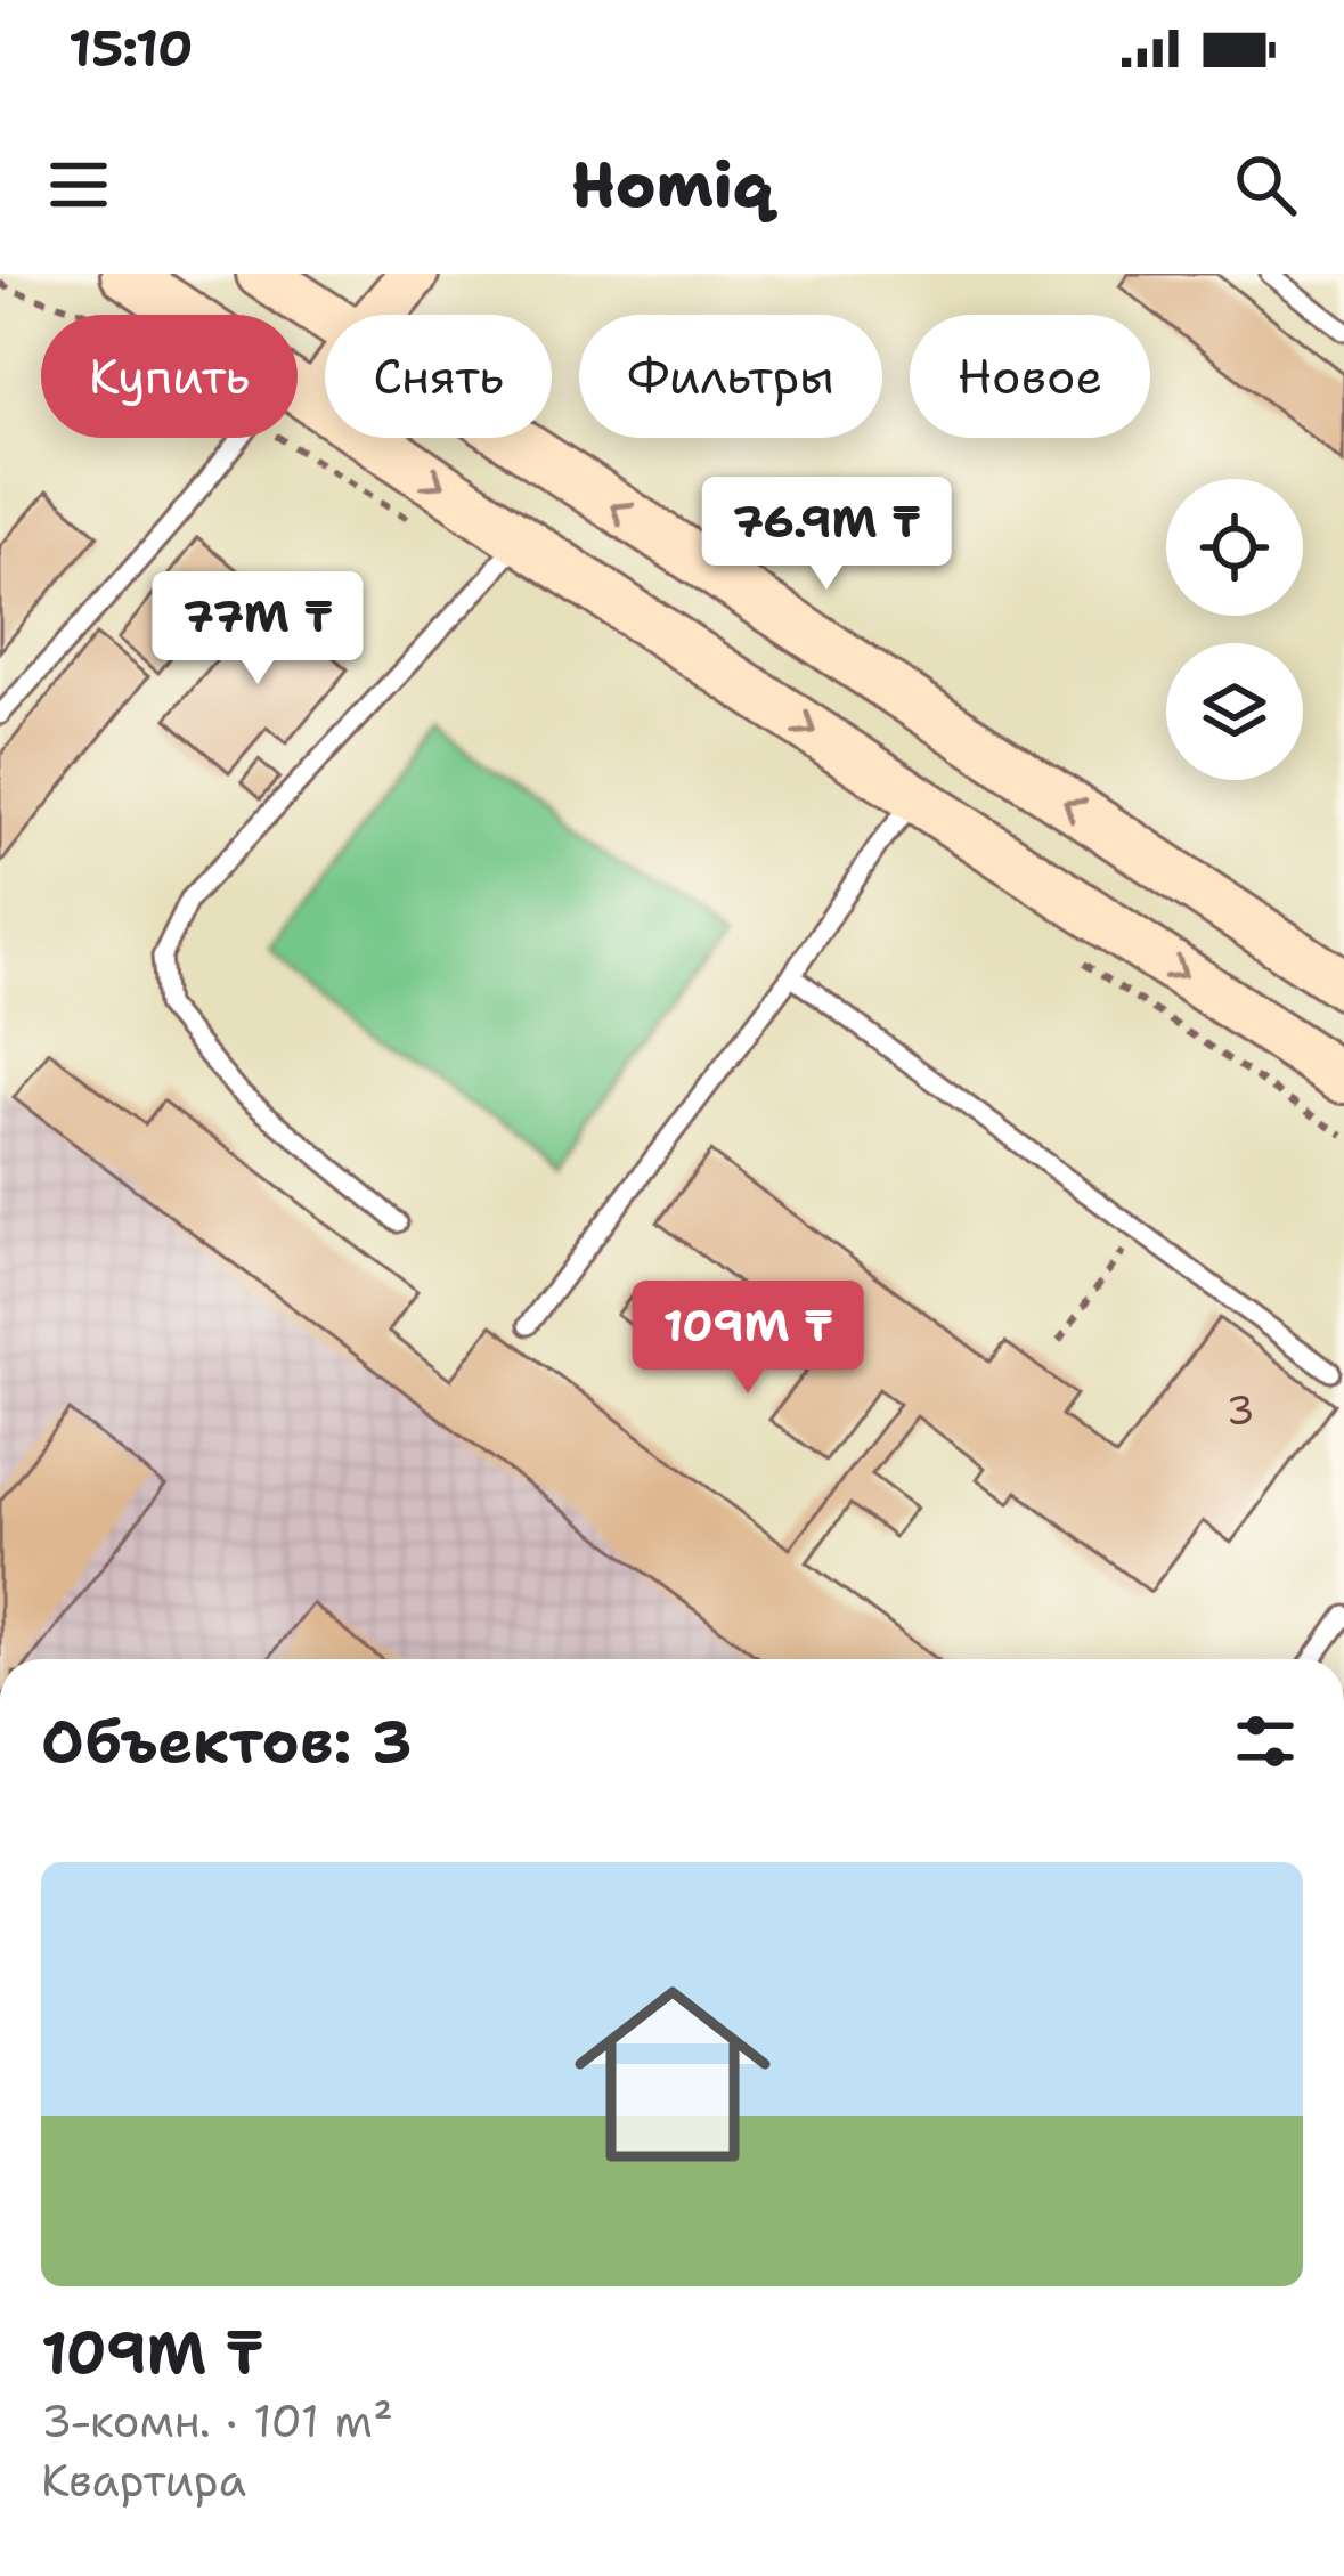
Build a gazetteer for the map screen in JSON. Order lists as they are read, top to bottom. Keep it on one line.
{"house_numbers":["3"],"page":{"status":"15:10","header":"Homiq","chip":["Купить","Снять","Фильтры","Новое"],"price":["76.9M ₸","77M ₸","109M ₸"],"heading":"Объектов: 3","list":[{"name":"109M ₸","note":"3-комн. · 101 m² · Квартира"}]}}
